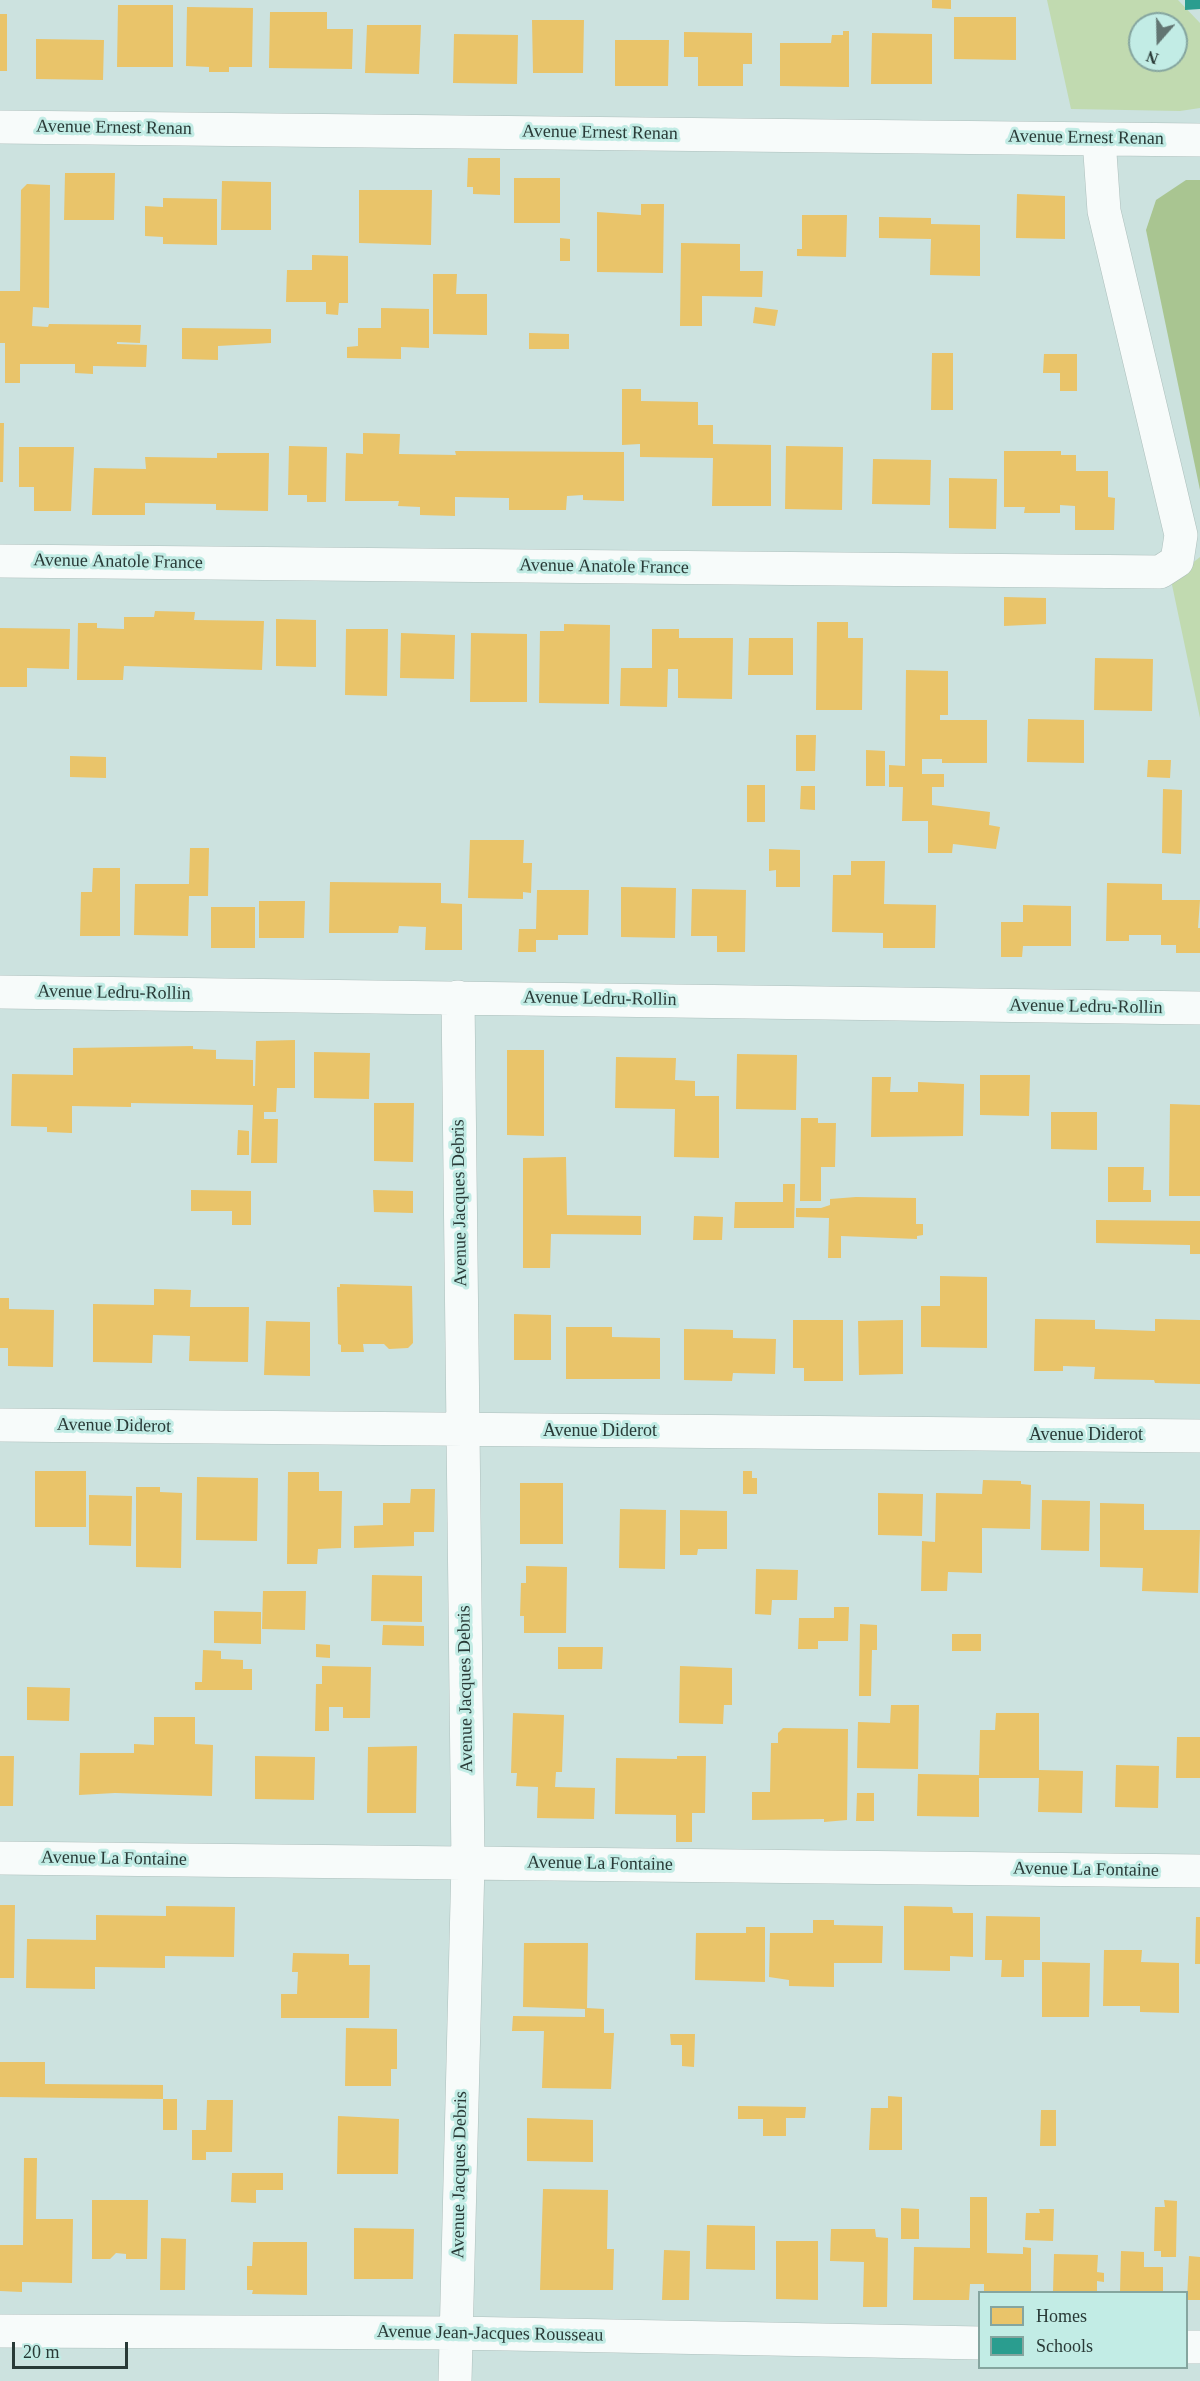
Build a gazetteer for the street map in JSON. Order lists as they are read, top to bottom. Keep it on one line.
{"streets":{"street":["Avenue Ernest Renan","Avenue Anatole France","Avenue Ledru-Rollin","Avenue Jacques Debris","Avenue Diderot","Avenue La Fontaine","Avenue Jean-Jacques Rousseau"]},"crossings":[["Avenue Ernest Renan","Avenue Anatole France"],["Avenue Ledru-Rollin","Avenue Jacques Debris"],["Avenue Jacques Debris","Avenue Diderot"],["Avenue Jacques Debris","Avenue La Fontaine"],["Avenue Jacques Debris","Avenue Jean-Jacques Rousseau"]],"legend":["Homes","Schools"],"scale_bar":"20 m","north":"bottom"}
